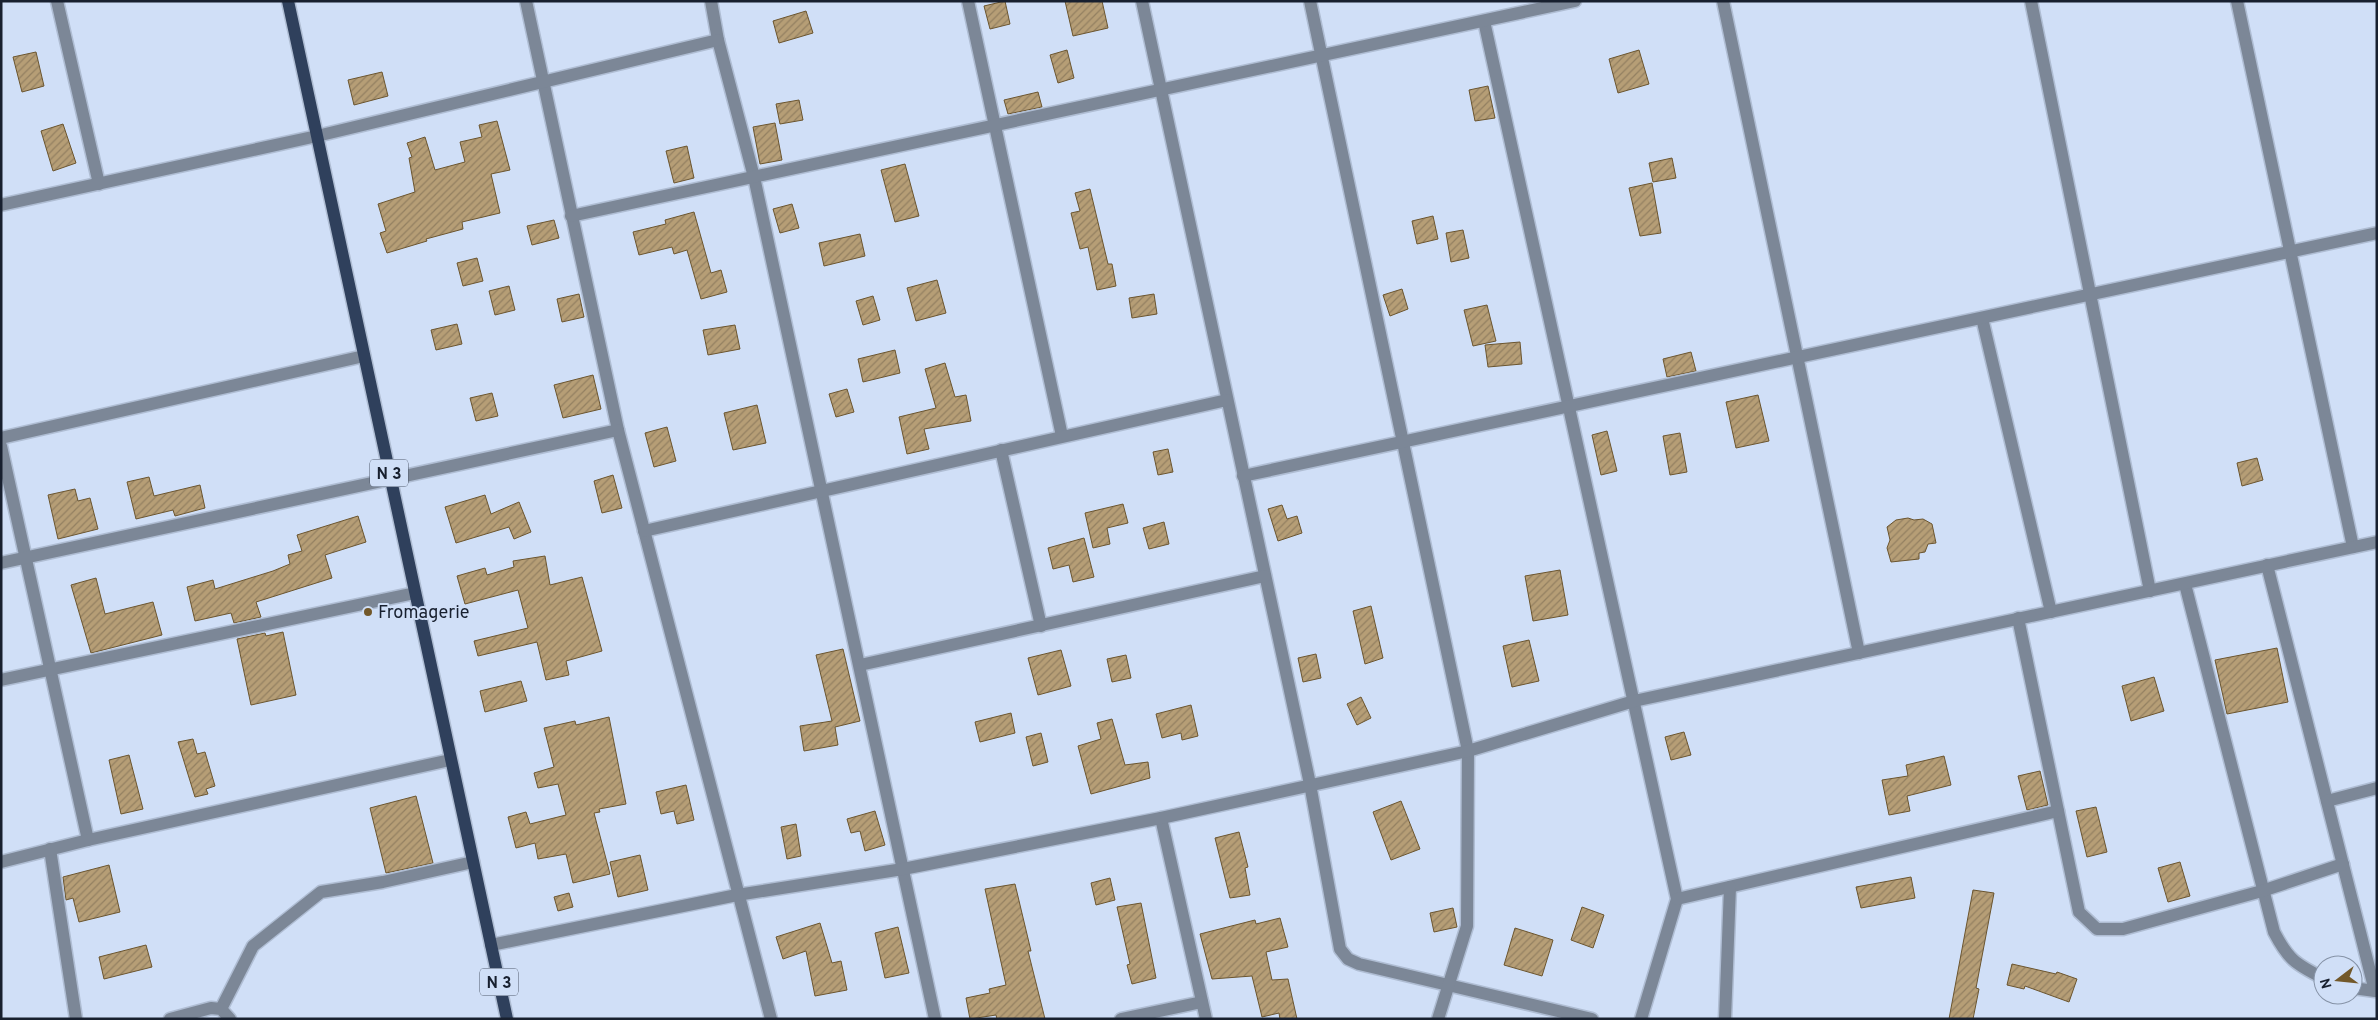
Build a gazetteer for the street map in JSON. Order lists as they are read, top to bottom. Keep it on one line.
{"streets":{"main road":["N 3"]},"places":["Fromagerie"],"north":"left"}
